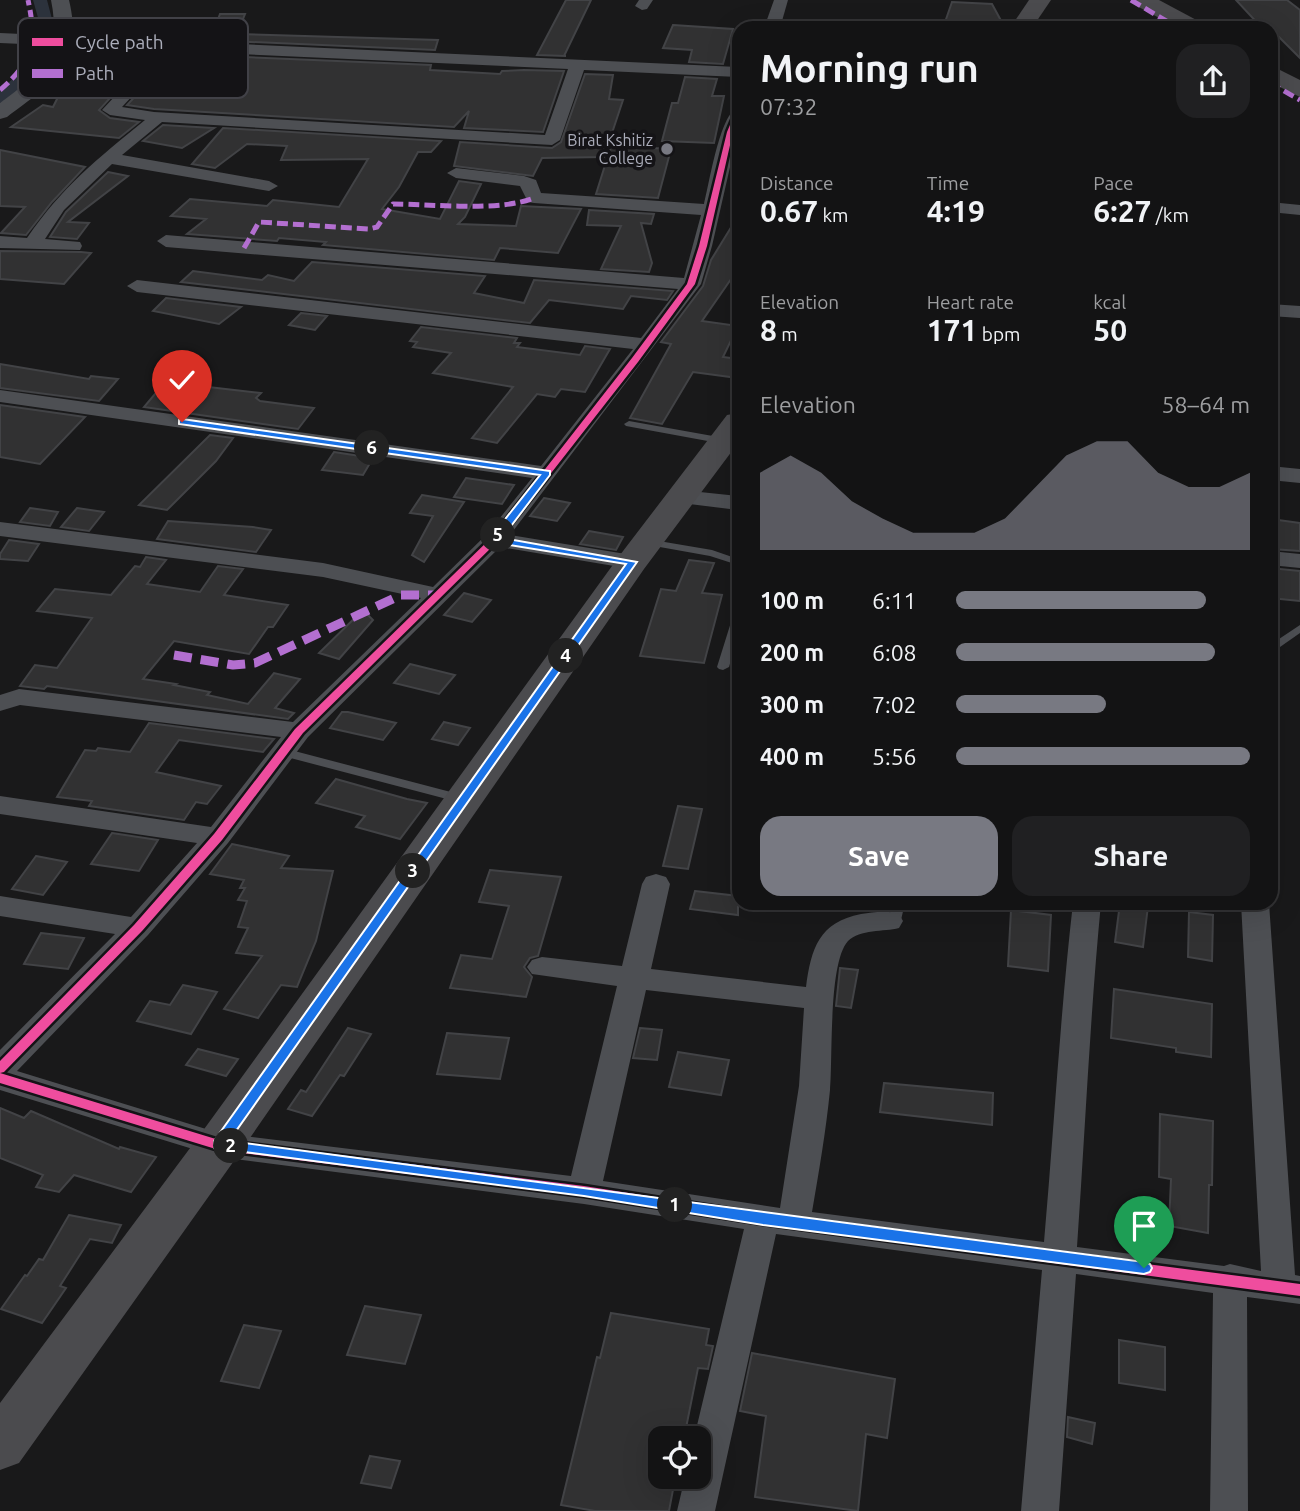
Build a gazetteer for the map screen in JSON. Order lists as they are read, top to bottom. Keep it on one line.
{"places":["Birat Kshitiz College"],"legend":["Cycle path","Path"],"page":{"heading":["Morning run","07:32"],"stats":[["Distance","0.67 km"],["Time","4:19"],["Pace","6:27 /km"],["Elevation","8 m"],["Heart rate","171 bpm"],["kcal","50"]],"chart":["Elevation","58–64 m"],"pins":["6","5","4","3","2","1"],"list":[{"name":"100 m","note":"6:11"},{"name":"200 m","note":"6:08"},{"name":"300 m","note":"7:02"},{"name":"400 m","note":"5:56"}],"buttons":["Save","Share"]}}
